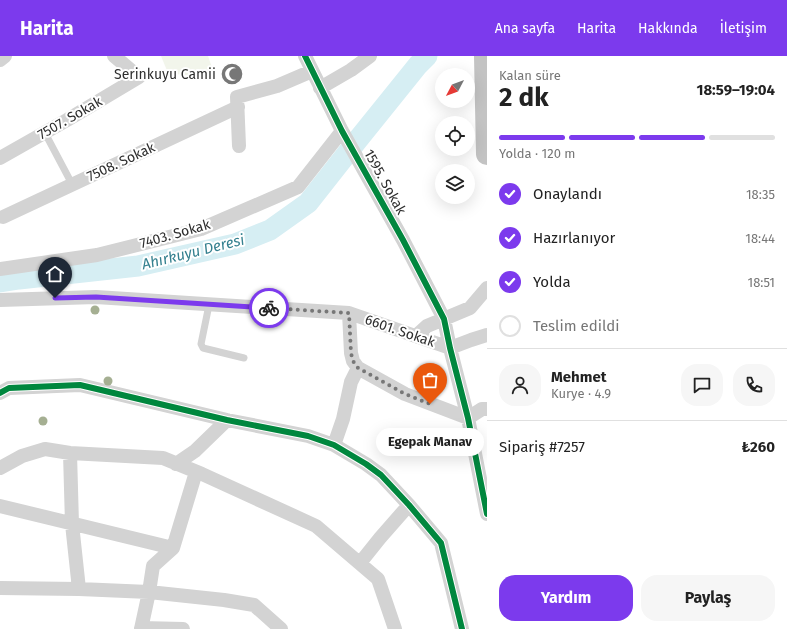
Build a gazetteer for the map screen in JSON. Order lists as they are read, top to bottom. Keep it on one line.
{"streets":{"street":["7507. Sokak","7508. Sokak","1595. Sokak","7403. Sokak","6601. Sokak"]},"crossings":[["7508. Sokak","1595. Sokak"],["1595. Sokak","7403. Sokak"],["1595. Sokak","6601. Sokak"]],"water":["Ahırkuyu Deresi"],"places":{"mosque":["Serinkuyu Camii"],"other":["Egepak Manav"]},"north":"bottom left","page":{"header":"Harita","nav":["Ana sayfa","Harita","Hakkında","İletişim"],"heading":["2 dk","Kalan süre","18:59–19:04"],"panel":["Mehmet","Kurye · 4.9","Sipariş #7257","₺260"],"bar":"Yolda · 120 m","list":[["Onaylandı","18:35"],["Hazırlanıyor","18:44"],["Yolda","18:51"],"Teslim edildi"],"bubble":"Egepak Manav","buttons":["Yardım","Paylaş"]}}
